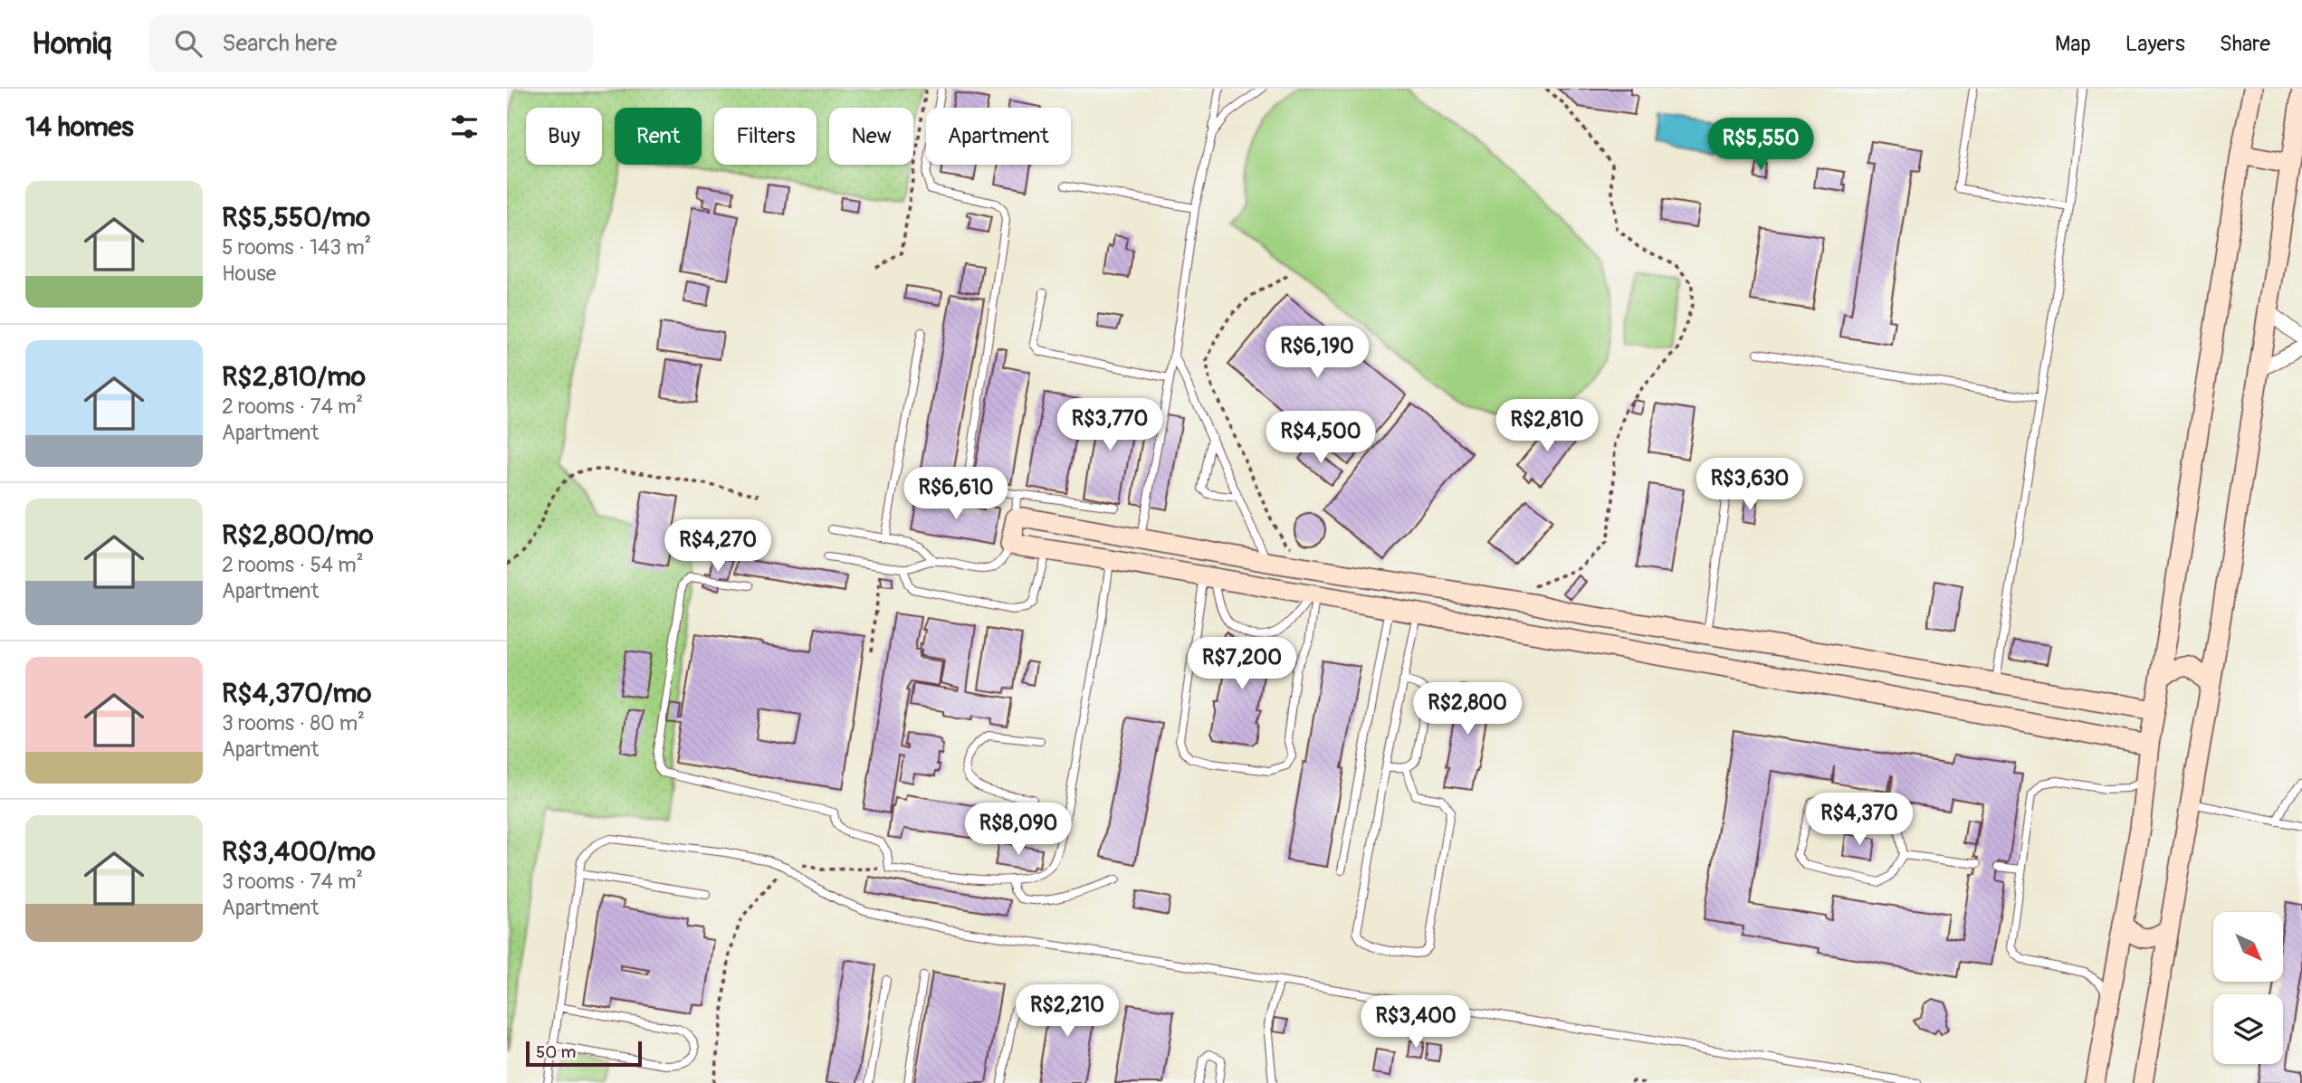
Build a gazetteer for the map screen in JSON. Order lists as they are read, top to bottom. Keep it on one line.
{"scale_bar":"50 m","north":"bottom right","page":{"header":"Homiq","search":"Search here","nav":["Map","Layers","Share"],"heading":"14 homes","chip":["Buy","Rent","Filters","New","Apartment"],"price":["R$5,550","R$6,190","R$3,770","R$2,810","R$4,500","R$3,630","R$6,610","R$4,270","R$7,200","R$2,800","R$4,370","R$8,090","R$2,210","R$3,400"],"list":[{"name":"R$5,550/mo","note":"5 rooms · 143 m² · House"},{"name":"R$2,810/mo","note":"2 rooms · 74 m² · Apartment"},{"name":"R$2,800/mo","note":"2 rooms · 54 m² · Apartment"},{"name":"R$4,370/mo","note":"3 rooms · 80 m² · Apartment"},{"name":"R$3,400/mo","note":"3 rooms · 74 m² · Apartment"}],"scale":"50 m"}}
